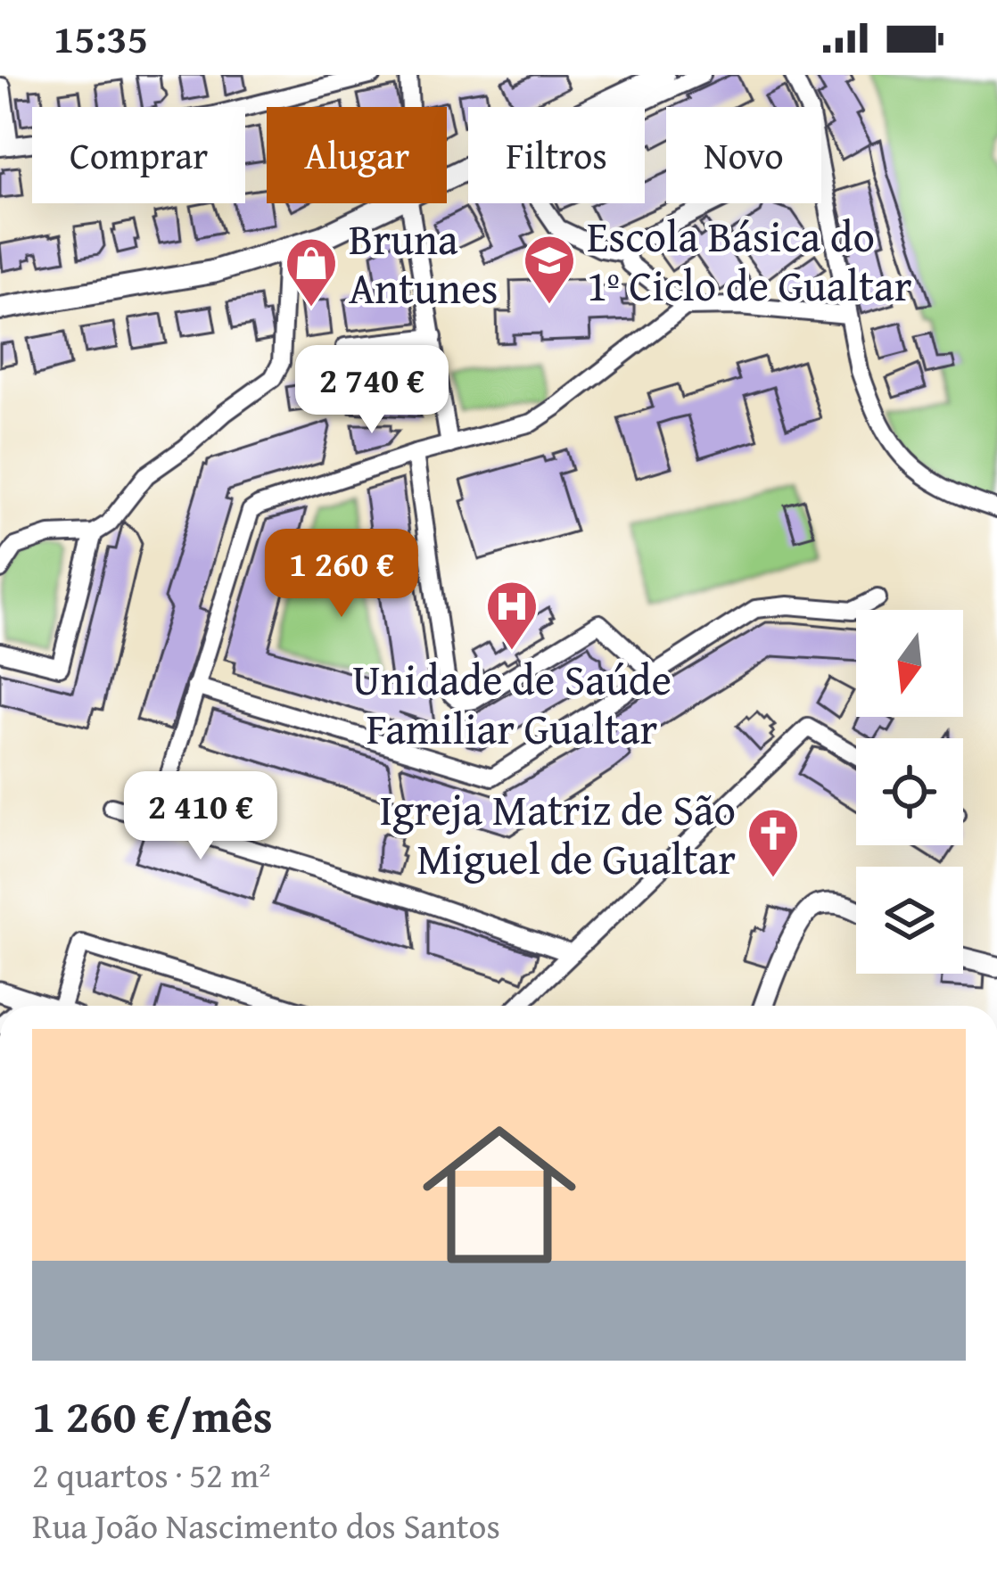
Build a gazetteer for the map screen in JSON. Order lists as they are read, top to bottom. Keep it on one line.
{"places":{"school or university":["Escola Básica do 1º Ciclo de Gualtar"],"shop":["Bruna Antunes"],"hospital":["Unidade de Saúde Familiar Gualtar"],"church":["Igreja Matriz de São Miguel de Gualtar"]},"north":"bottom","page":{"status":"15:35","chip":["Comprar","Alugar","Filtros","Novo"],"price":["2 740 €","1 260 €","2 410 €"],"list":[{"name":"1 260 €/mês","note":"2 quartos · 52 m² · Rua João Nascimento dos Santos"}]}}
